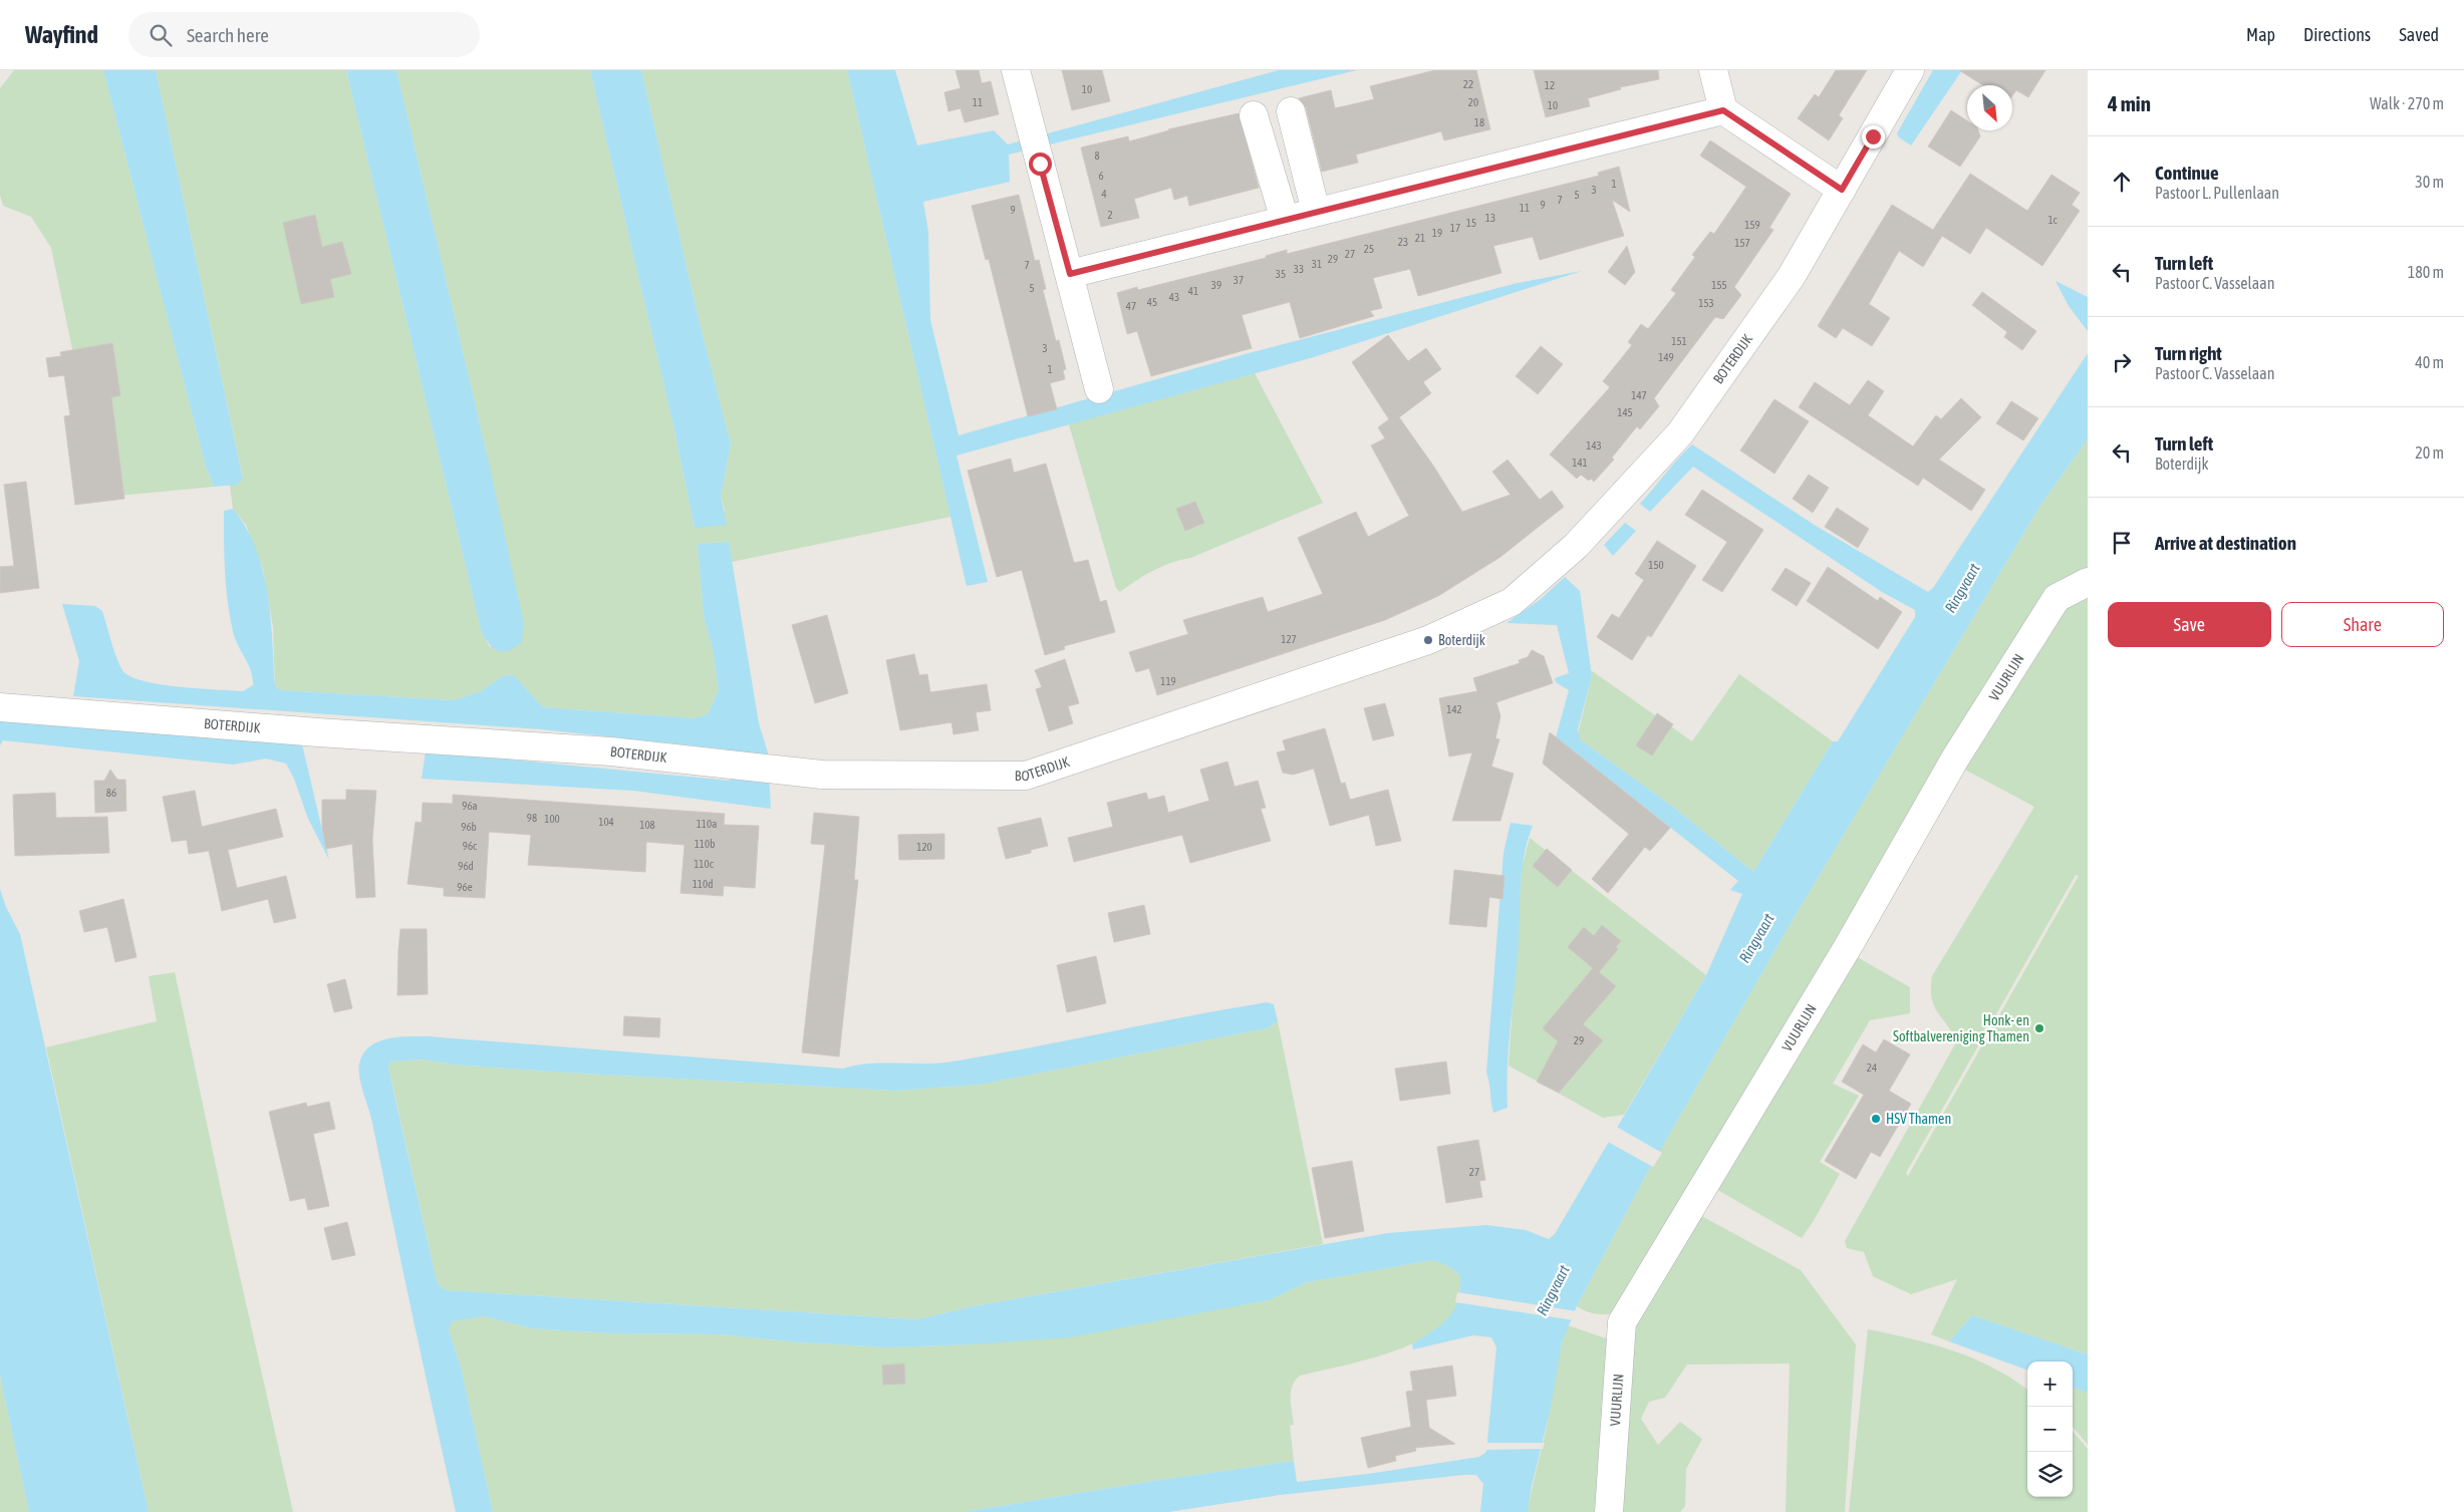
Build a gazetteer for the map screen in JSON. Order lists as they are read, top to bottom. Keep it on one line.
{"streets":{"street":["BOTERDIJK","VUURLIJN"]},"water":["Ringvaart"],"places":["Boterdijk","Honk- en Softbalvereniging Thamen","HSV Thamen"],"house_numbers":["22","12","10","11","20","10","18","8","6","1","3","4","5","7","9","11","9","2","13","1c","15","159","17","19","21","23","157","25","27","29","31","7","33","35","37","39","155","5","41","43","45","153","47","151","3","149","1","147","145","143","141","150","127","119","142","86","96a","98","100","104","110a","108","96b","110b","96c","120","110c","96d","110d","96e","29","24","27"],"north":"bottom right","page":{"header":"Wayfind","search":"Search here","nav":["Map","Directions","Saved"],"heading":["4 min","Walk · 270 m"],"list":[["Continue","Pastoor L. Pullenlaan","30 m"],["Turn left","Pastoor C. Vasselaan","180 m"],["Turn right","Pastoor C. Vasselaan","40 m"],["Turn left","Boterdijk","20 m"],"Arrive at destination"],"buttons":["Save","Share"],"map_buttons":["+","−"]}}
